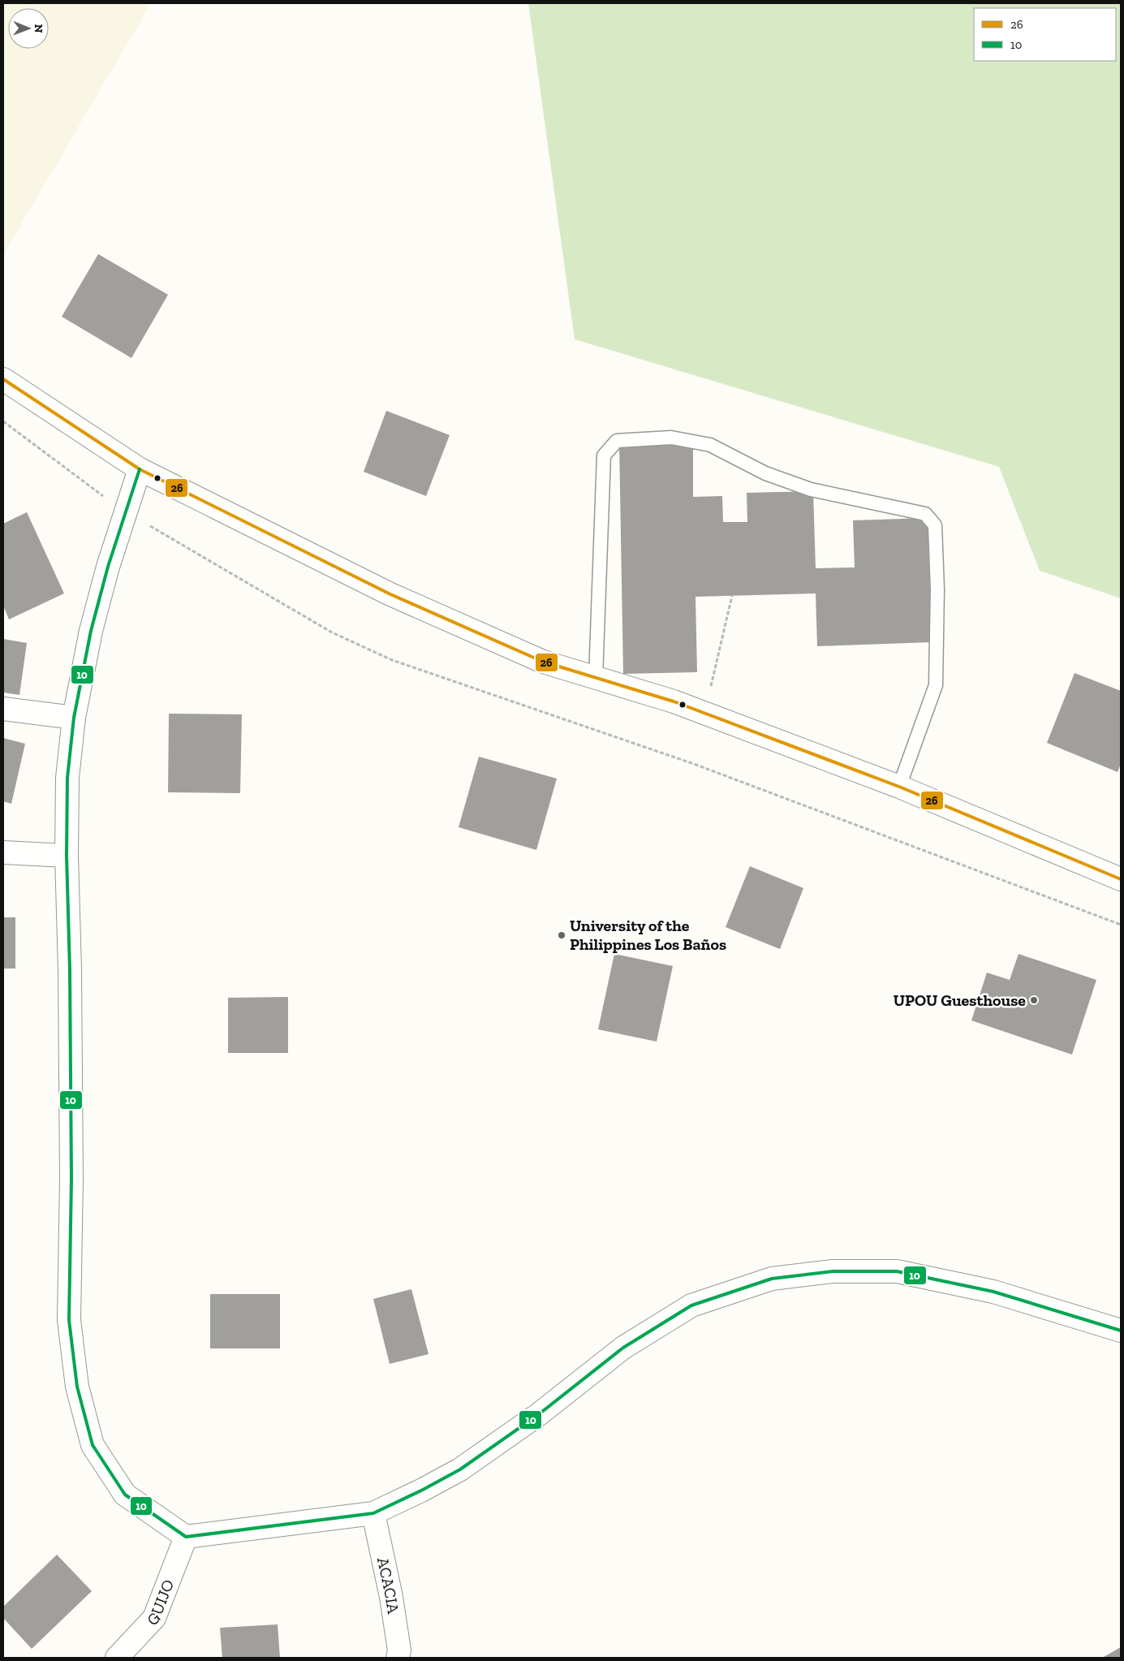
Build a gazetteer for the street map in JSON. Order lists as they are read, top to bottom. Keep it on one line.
{"streets":{"street":["ACACIA","GUIJO"]},"places":["University of the Philippines Los Baños","UPOU Guesthouse"],"lines":["transit line 26","transit line 10"],"legend":["26","10"],"north":"right"}
